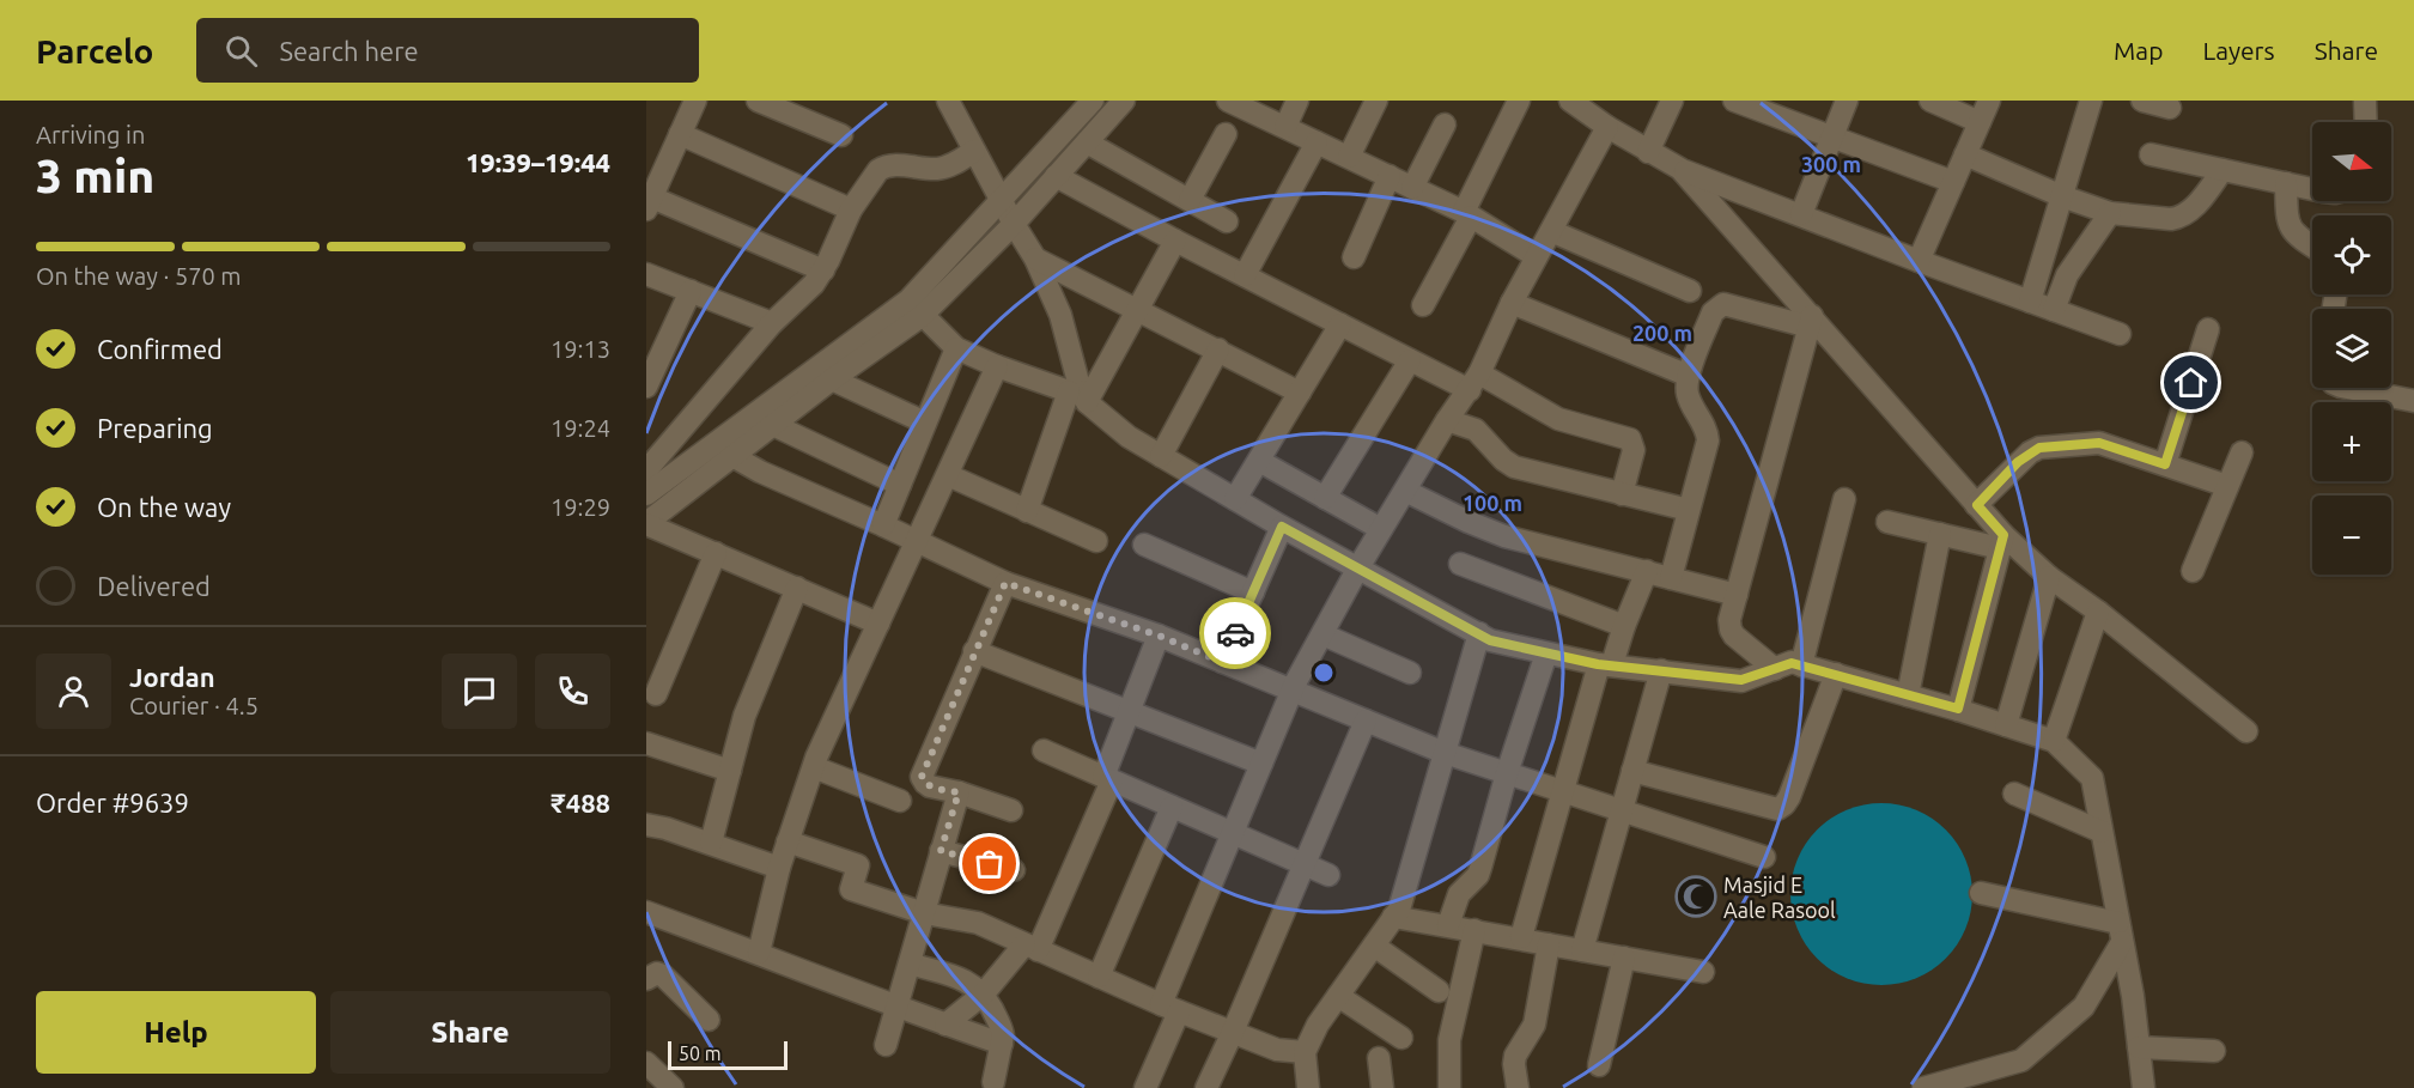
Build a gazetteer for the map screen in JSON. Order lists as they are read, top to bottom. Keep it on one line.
{"places":{"mosque":["Masjid E Aale Rasool"]},"scale_bar":"50 m","north":"right","page":{"header":"Parcelo","search":"Search here","nav":["Map","Layers","Share"],"heading":["3 min","Arriving in","19:39–19:44"],"panel":["Jordan","Courier · 4.5","Order #9639","₹488"],"map_buttons":["+","−"],"bar":"On the way · 570 m","list":[["Confirmed","19:13"],["Preparing","19:24"],["On the way","19:29"],"Delivered"],"buttons":["Help","Share"],"scale":"50 m"},"rings":["300 m","200 m","100 m"]}
